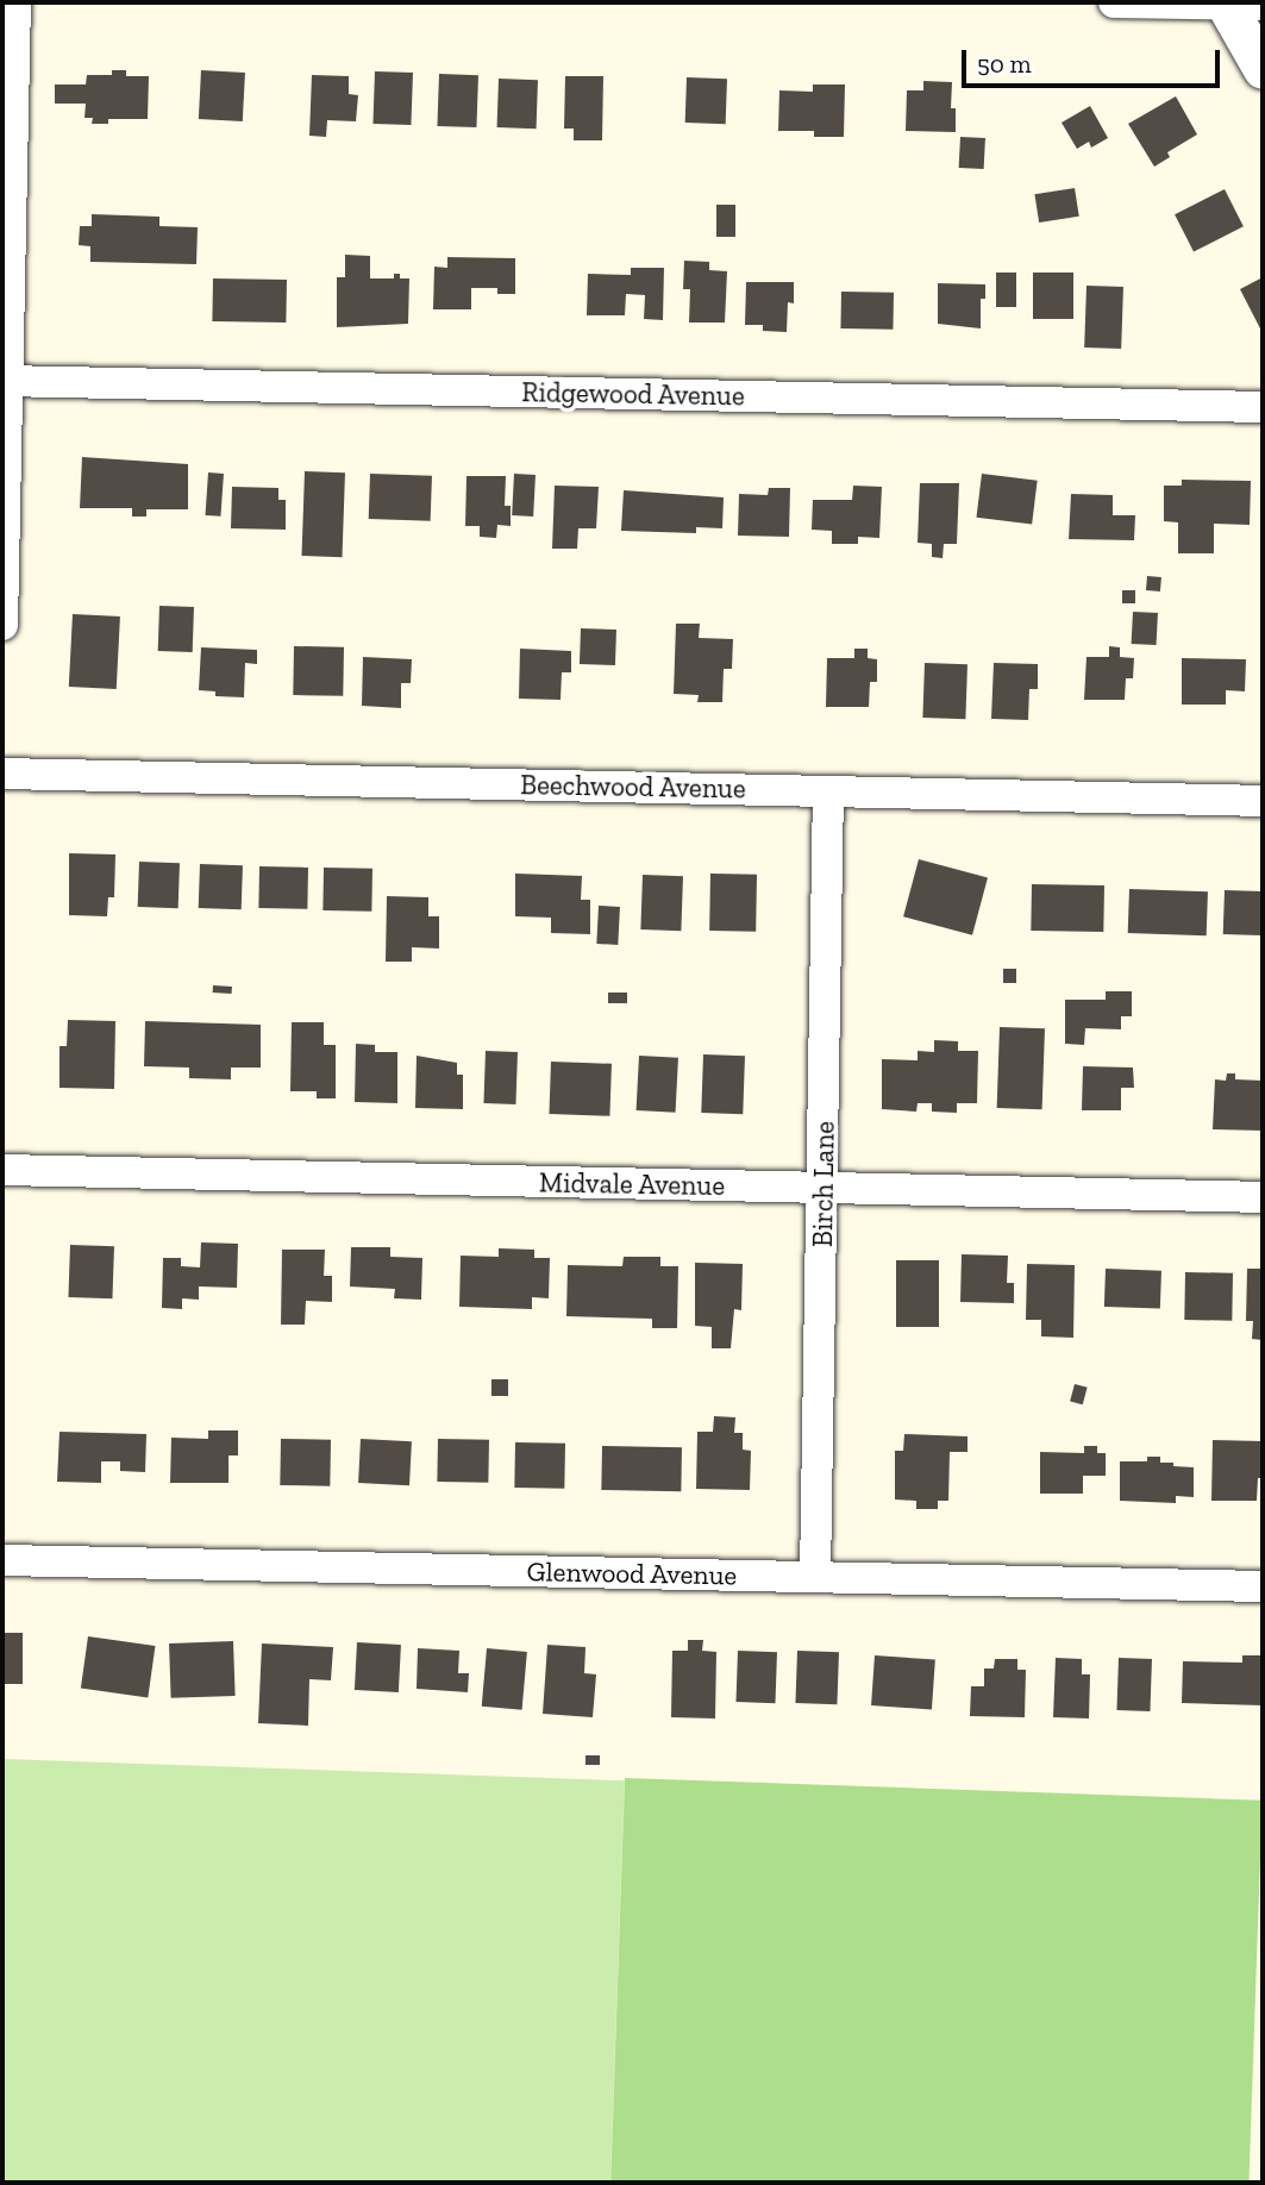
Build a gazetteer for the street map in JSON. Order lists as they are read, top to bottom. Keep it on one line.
{"streets":{"street":["Ridgewood Avenue","Beechwood Avenue","Midvale Avenue","Birch Lane","Glenwood Avenue"]},"crossings":[["Beechwood Avenue","Birch Lane"],["Midvale Avenue","Birch Lane"],["Birch Lane","Glenwood Avenue"]],"scale_bar":"50 m"}
